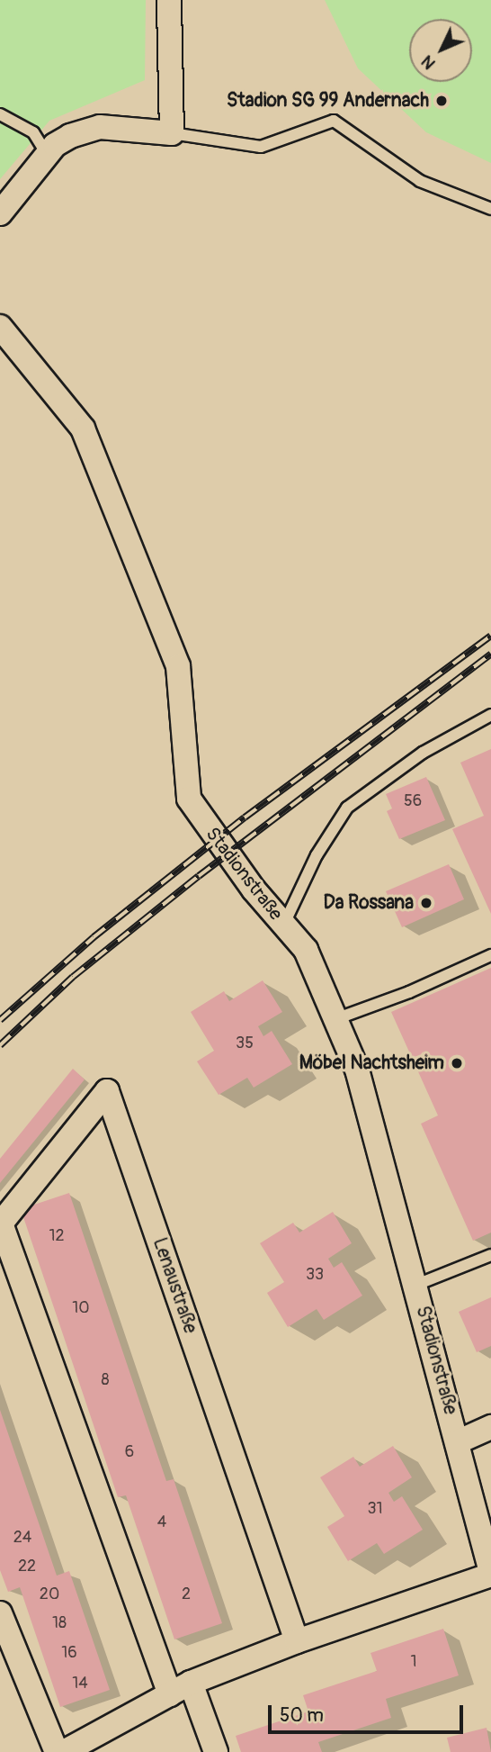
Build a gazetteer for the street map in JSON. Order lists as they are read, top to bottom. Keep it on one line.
{"streets":{"street":["Stadionstraße","Lenaustraße"]},"places":["Stadion SG 99 Andernach","Da Rossana","Möbel Nachtsheim"],"house_numbers":["56","35","12","33","10","8","6","31","4","24","22","20","2","18","16","1","14"],"scale_bar":"50 m","north":"bottom left"}
